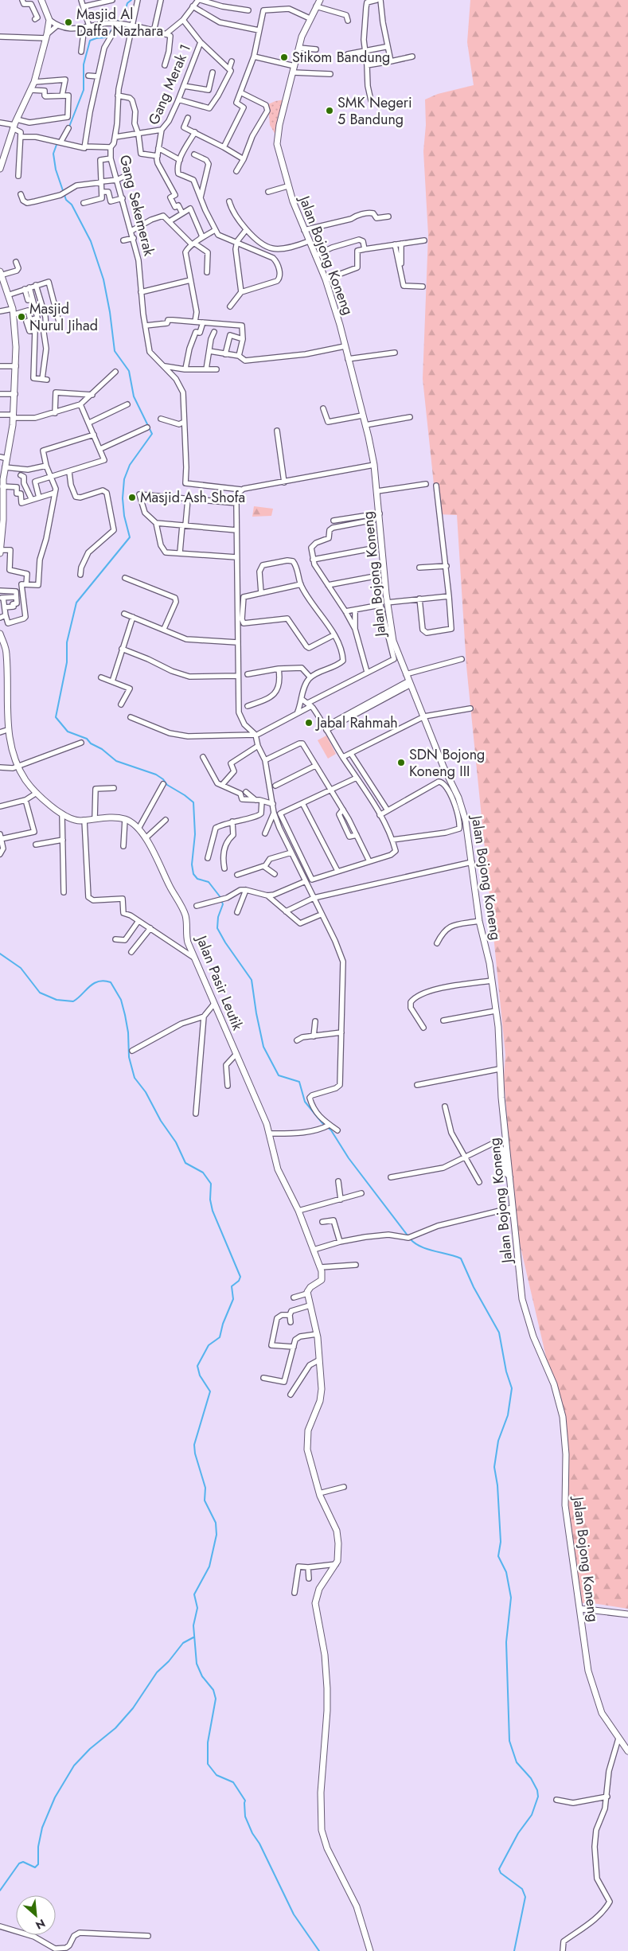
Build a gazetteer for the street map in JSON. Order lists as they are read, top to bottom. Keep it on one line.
{"streets":{"street":["Gang Merak 1","Gang Sekemerak","Jalan Bojong Koneng","Jalan Pasir Leutik"]},"places":["Masjid Al Daffa Nazhara","Stikom Bandung","SMK Negeri 5 Bandung","Masjid Nurul Jihad","Masjid Ash Shofa","Jabal Rahmah","SDN Bojong Koneng III"],"north":"bottom right"}
